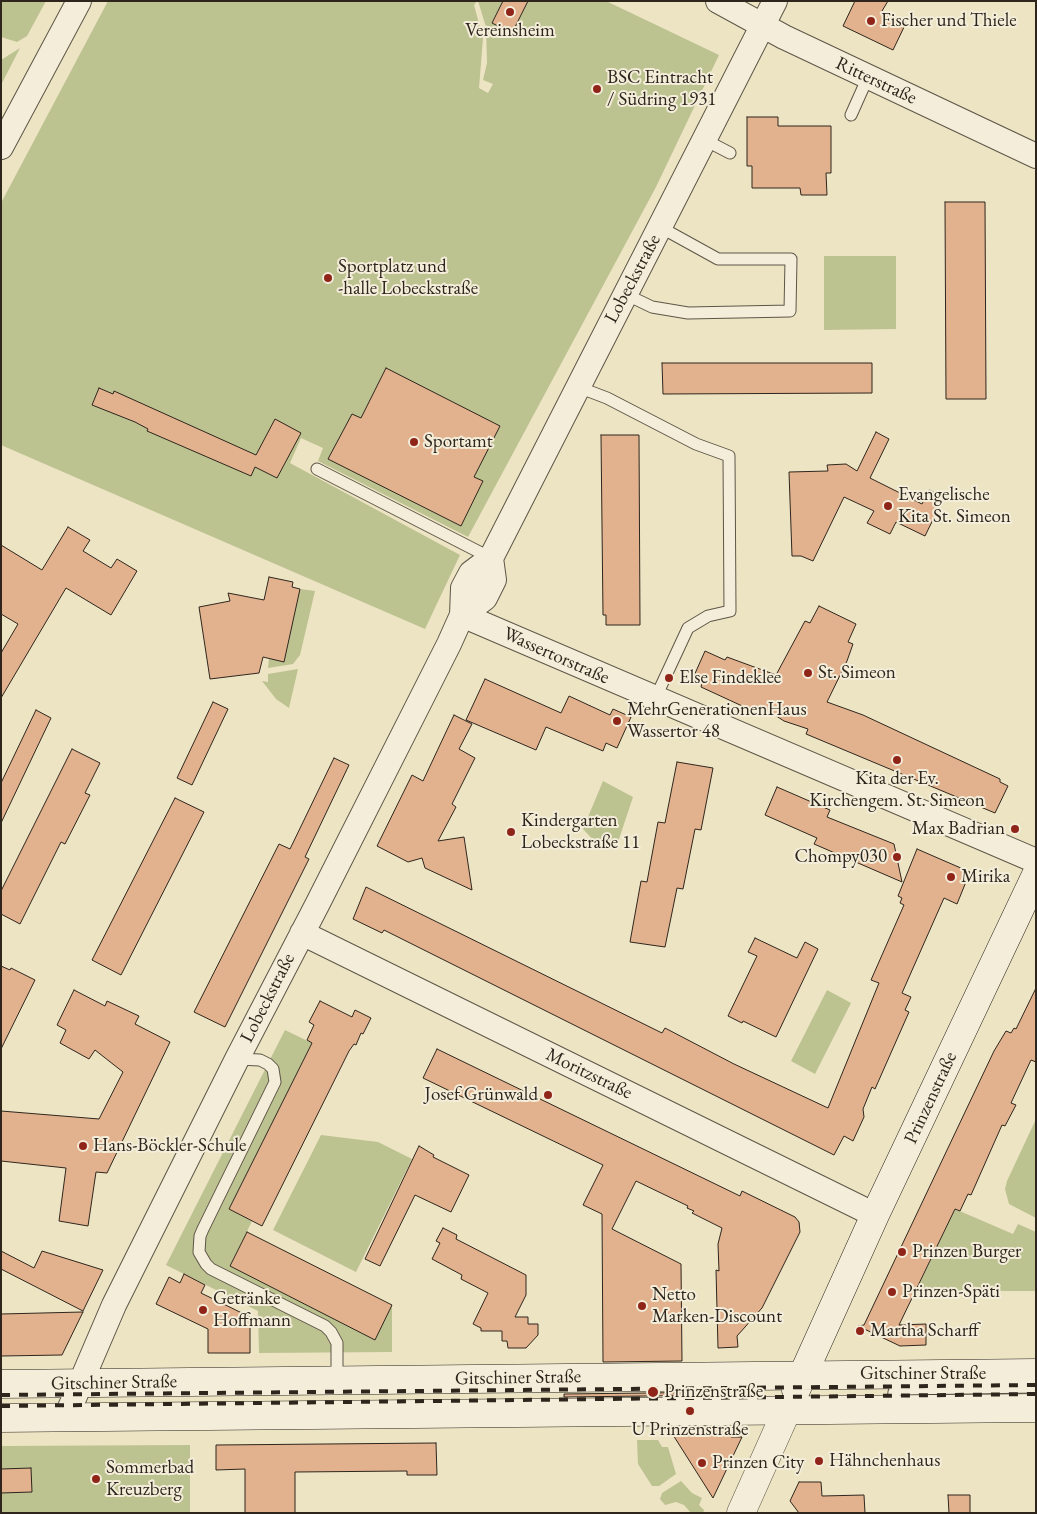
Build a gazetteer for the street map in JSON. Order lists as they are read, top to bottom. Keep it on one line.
{"streets":{"main road":["Prinzenstraße","Gitschiner Straße"],"street":["Ritterstraße","Lobeckstraße","Wassertorstraße","Moritzstraße"]},"crossings":[["Ritterstraße","Lobeckstraße"],["Lobeckstraße","Wassertorstraße"],["Lobeckstraße","Moritzstraße"],["Lobeckstraße","Gitschiner Straße"],["Moritzstraße","Prinzenstraße"],["Prinzenstraße","Gitschiner Straße"]],"places":["Vereinsheim","Fischer und Thiele","BSC Eintracht / Südring 1931","Sportplatz und -halle Lobeckstraße","Sportamt","Evangelische Kita St. Simeon","St. Simeon","Else Findeklee","MehrGenerationenHaus Wassertor 48","Kita der Ev. Kirchengem. St. Simeon","Max Badrian","Kindergarten Lobeckstraße 11","Chompy030","Mirika","Josef Grünwald","Hans-Böckler-Schule","Prinzen Burger","Prinzen-Späti","Netto Marken-Discount","Getränke Hoffmann","Martha Scharff","Prinzenstraße","U Prinzenstraße","Hähnchenhaus","Prinzen City","Sommerbad Kreuzberg"]}
